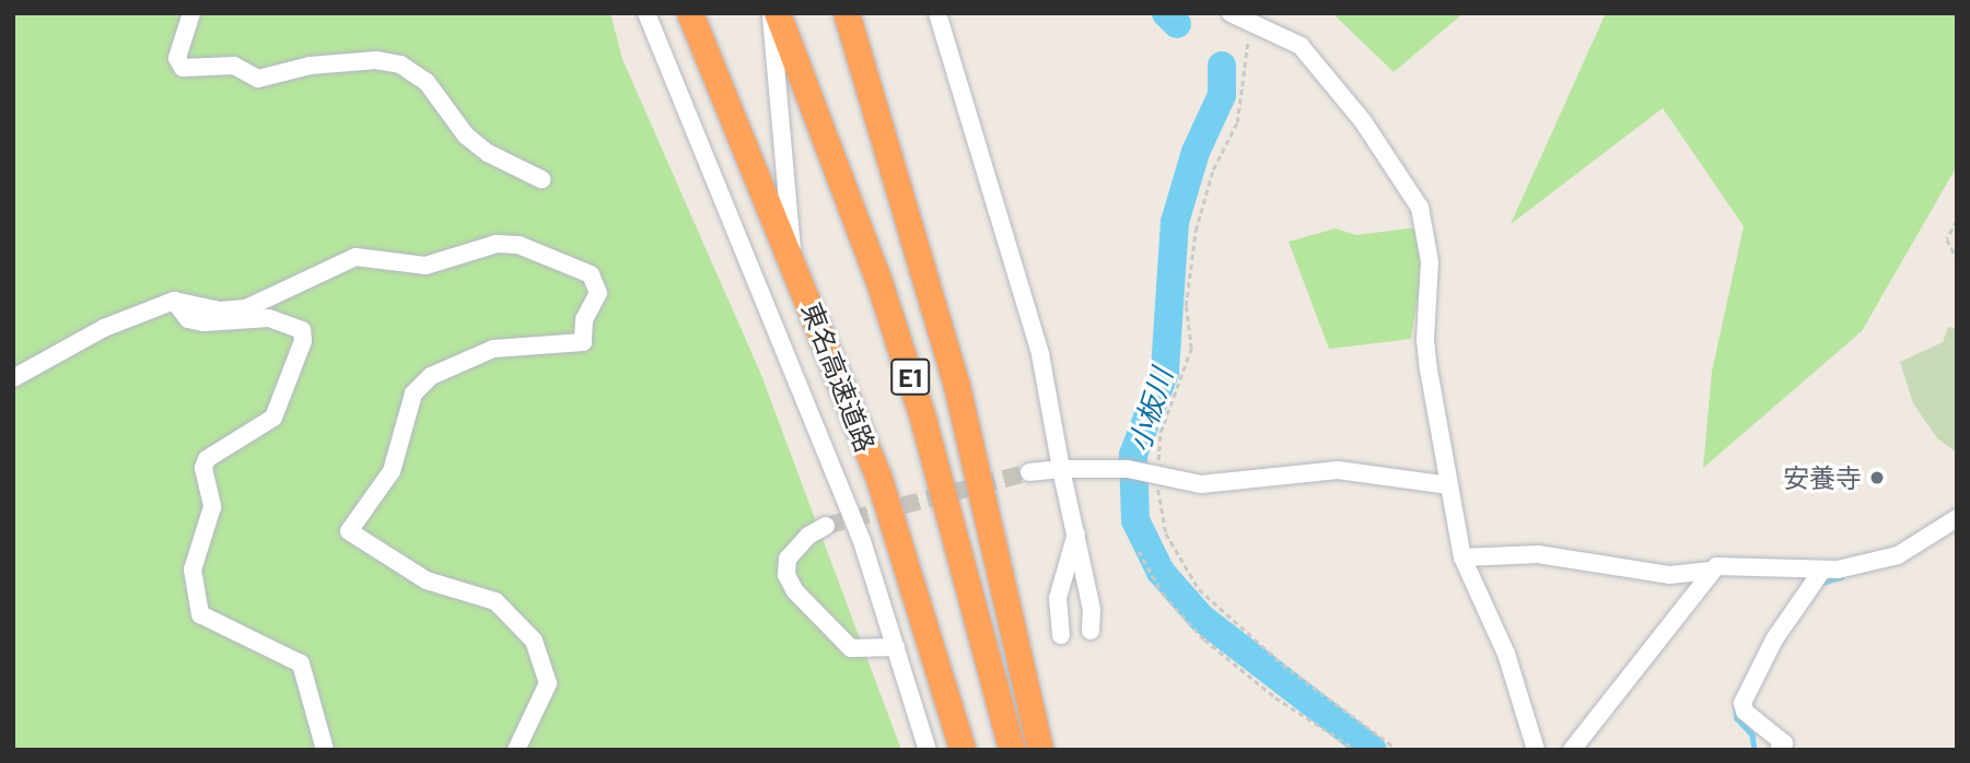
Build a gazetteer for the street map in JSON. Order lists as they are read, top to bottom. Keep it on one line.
{"streets":{"highway":["東名高速道路","E1"]},"water":["小板川"],"places":["安養寺"]}
